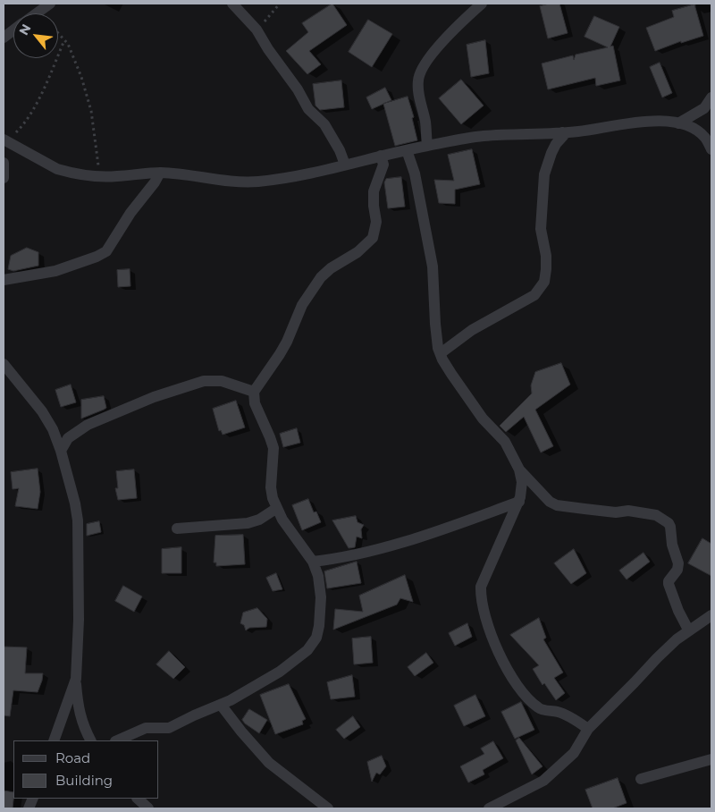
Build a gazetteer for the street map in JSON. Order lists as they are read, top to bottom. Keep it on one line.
{"legend":["Road","Building"],"north":"top left"}
